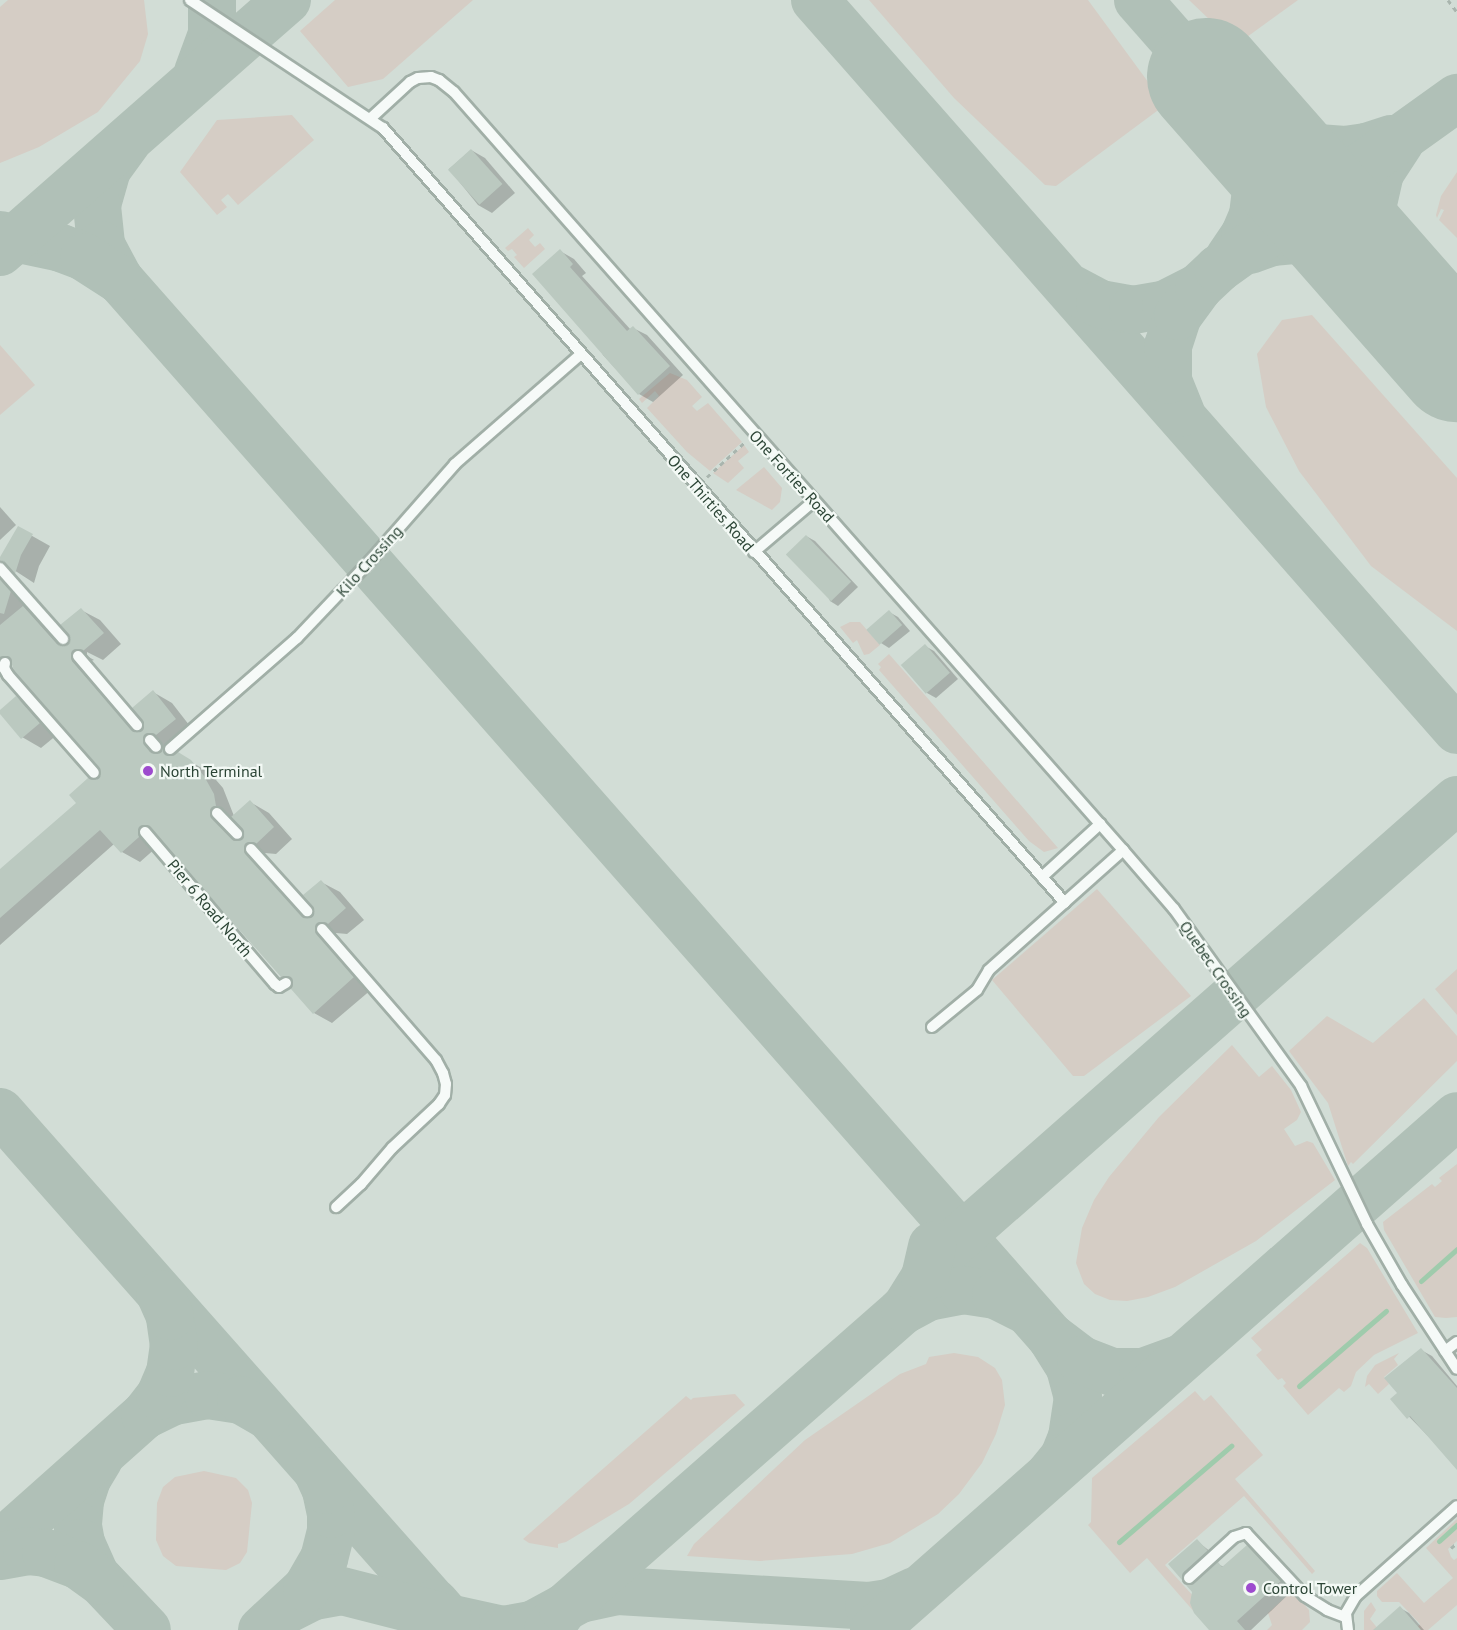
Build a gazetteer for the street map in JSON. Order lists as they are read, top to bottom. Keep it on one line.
{"streets":{"lane":["One Forties Road","One Thirties Road","Kilo Crossing","Pier 6 Road North","Quebec Crossing"]},"crossings":[["One Forties Road","One Thirties Road"],["One Forties Road","Quebec Crossing"],["One Thirties Road","Kilo Crossing"]],"places":["North Terminal","Control Tower"]}
